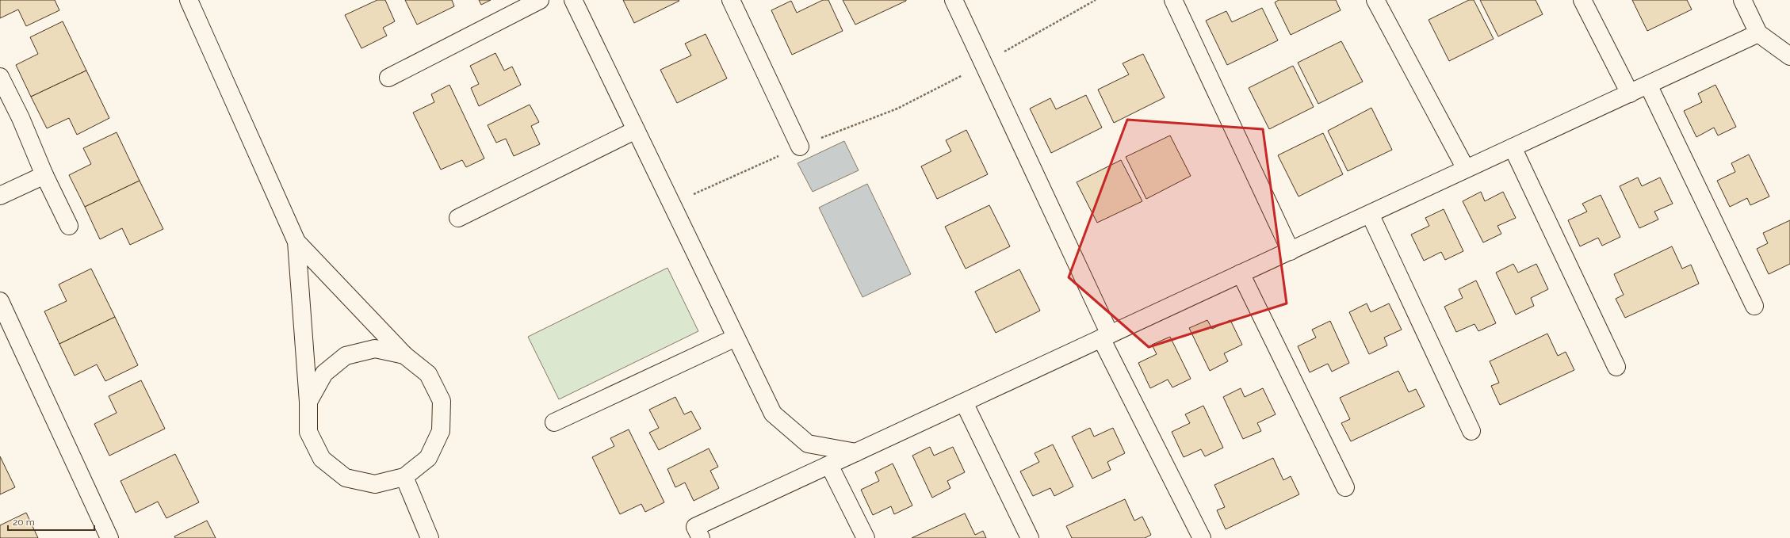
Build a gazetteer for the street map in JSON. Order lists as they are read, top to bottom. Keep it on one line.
{"scale_bar":"20 m"}
